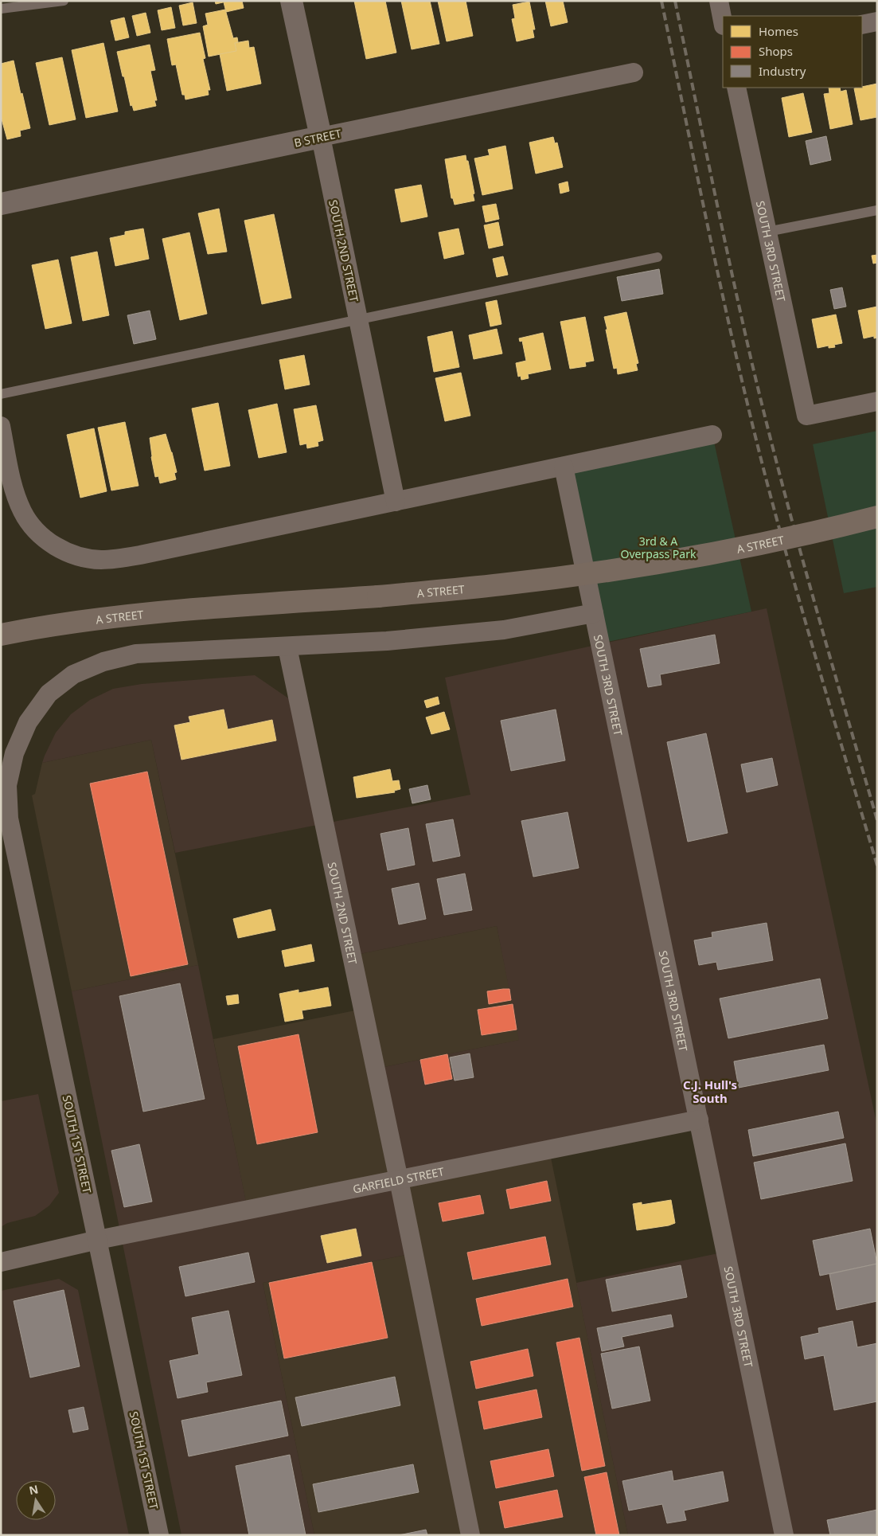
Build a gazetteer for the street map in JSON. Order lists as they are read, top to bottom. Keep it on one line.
{"streets":{"main road":["A STREET"],"street":["B STREET","SOUTH 2ND STREET","SOUTH 3RD STREET","SOUTH 1ST STREET","GARFIELD STREET"]},"crossings":[["B STREET","SOUTH 2ND STREET"],["SOUTH 2ND STREET","SOUTH 1ST STREET"],["SOUTH 2ND STREET","GARFIELD STREET"],["SOUTH 3RD STREET","GARFIELD STREET"],["SOUTH 1ST STREET","GARFIELD STREET"]],"districts":["C.J. Hull's South"],"parks":["3rd & A Overpass Park"],"legend":["Homes","Shops","Industry"],"north":"top"}
